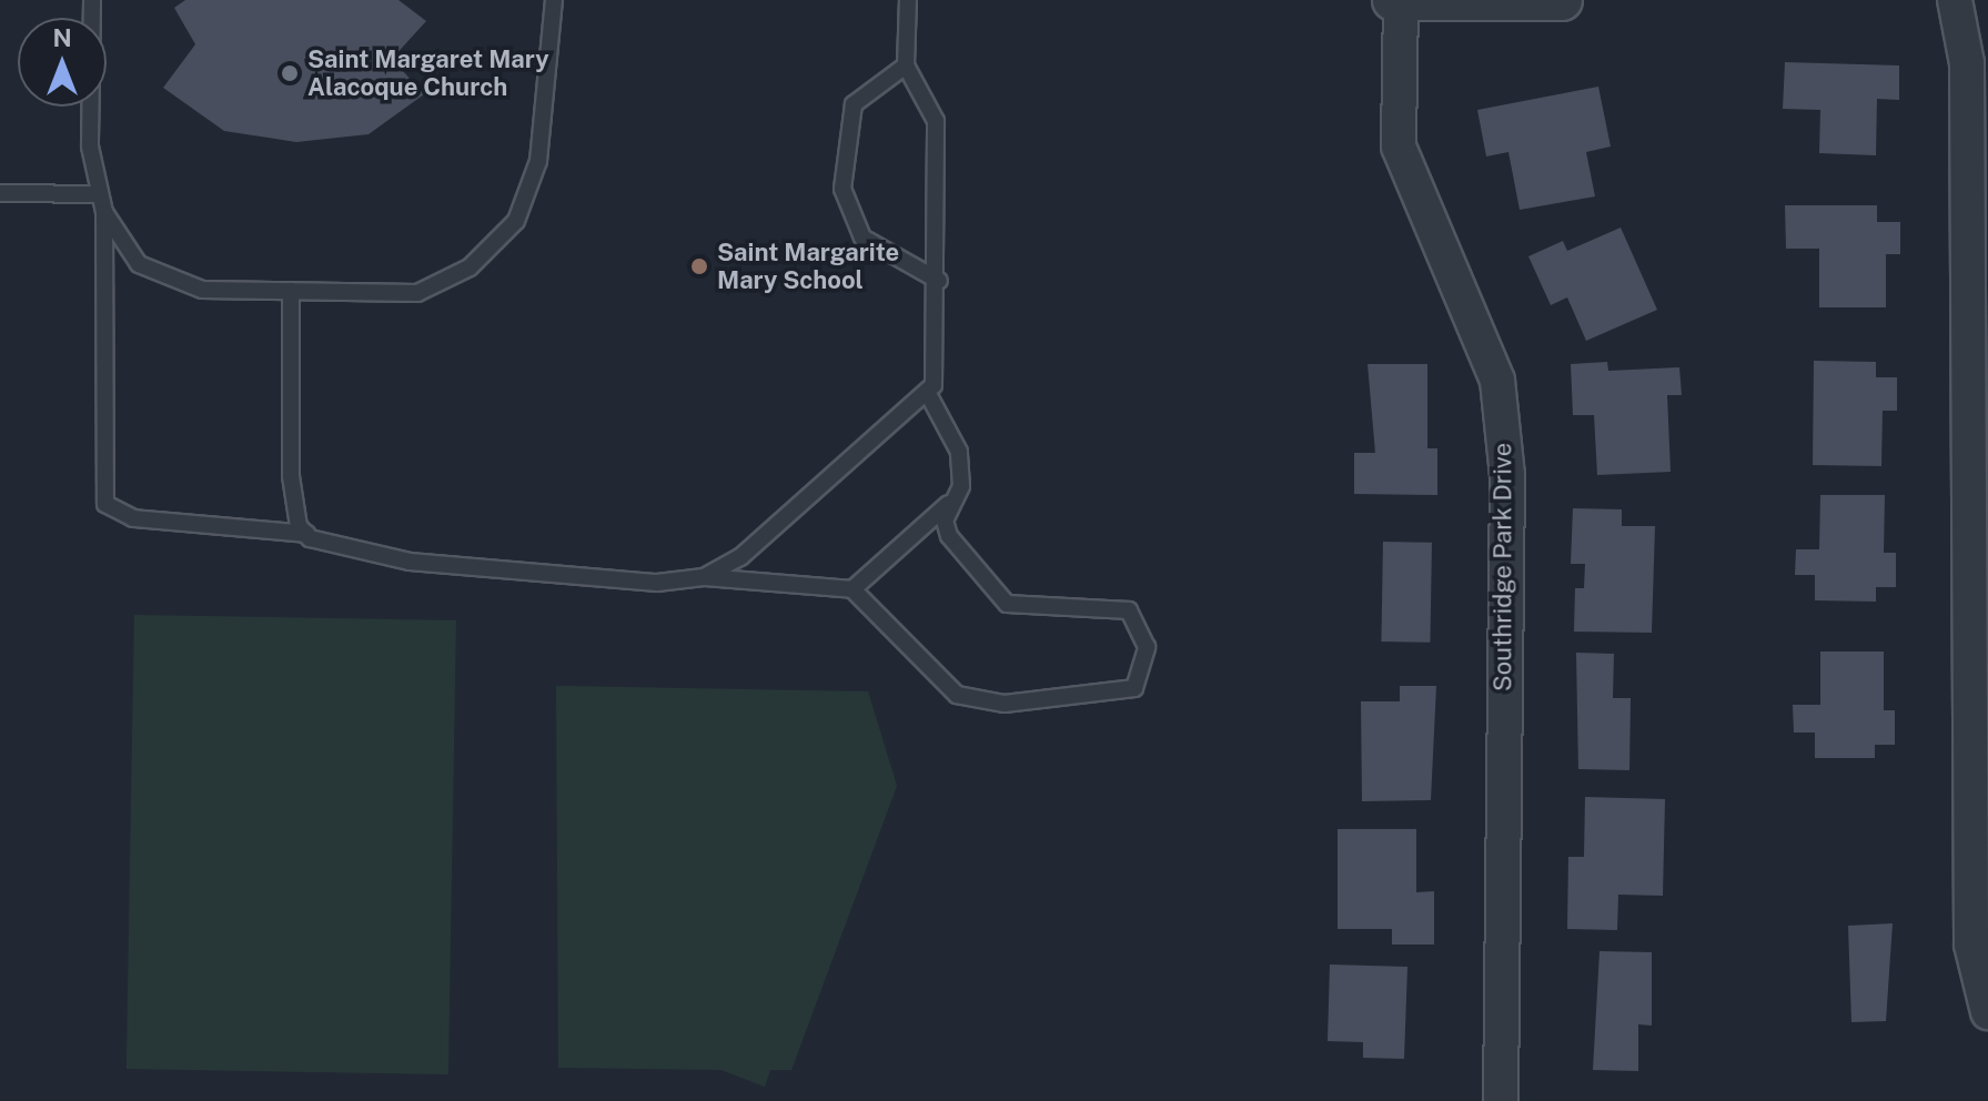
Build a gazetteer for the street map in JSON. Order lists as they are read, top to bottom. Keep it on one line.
{"streets":{"street":["Southridge Park Drive"]},"places":["Saint Margaret Mary Alacoque Church","Saint Margarite Mary School"],"north":"top"}
